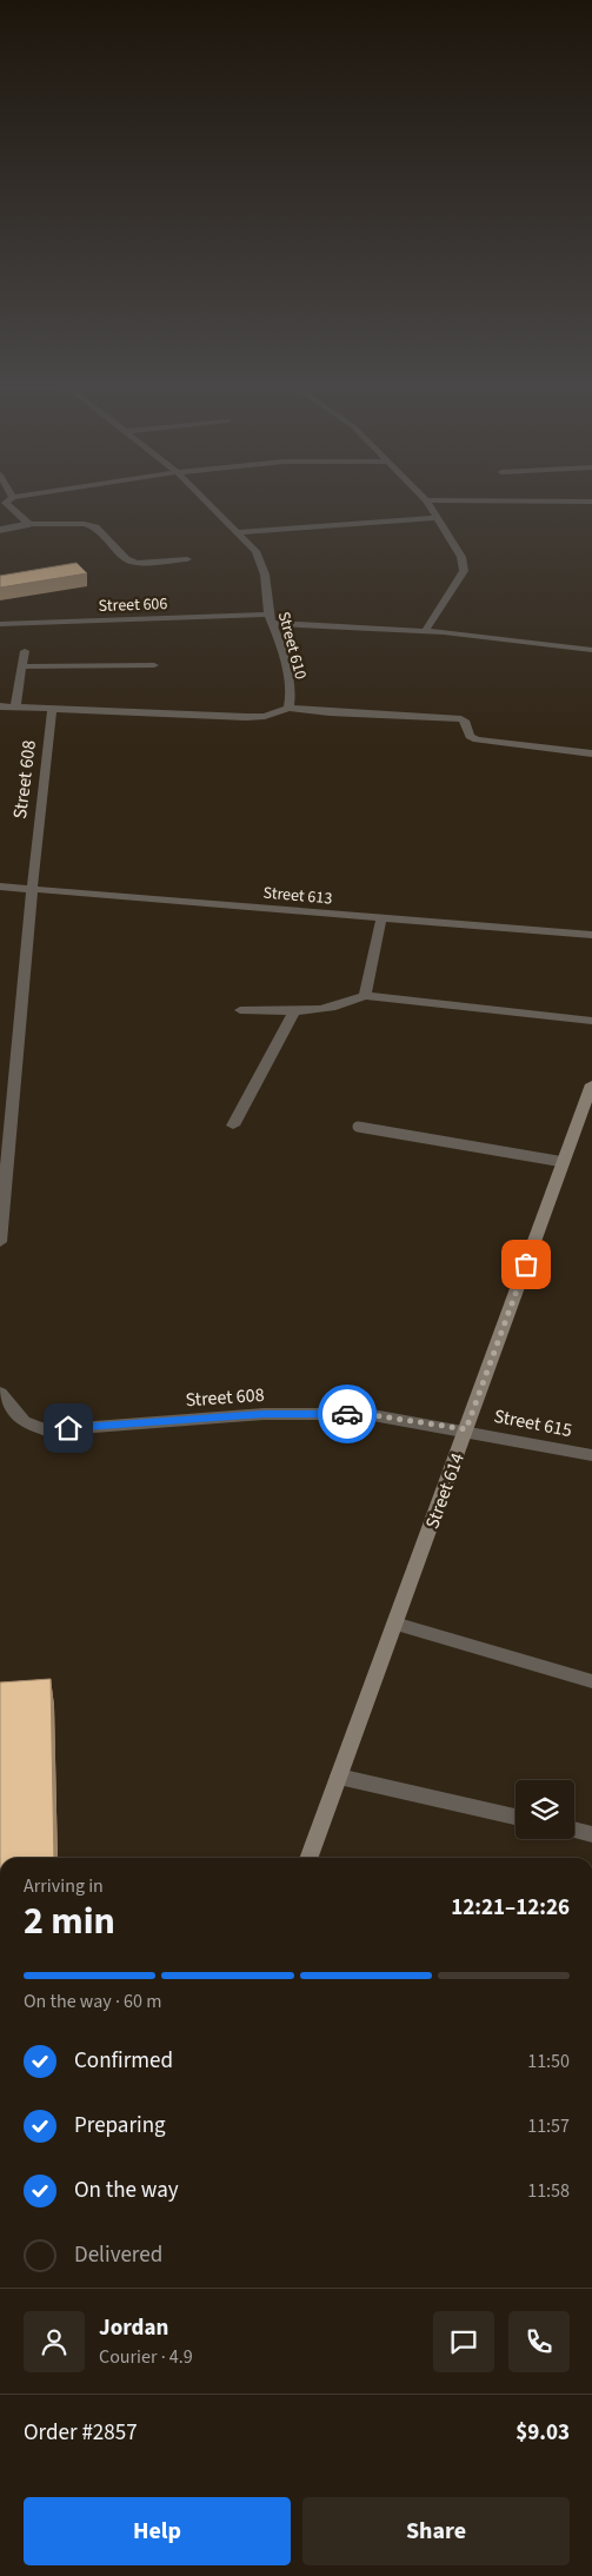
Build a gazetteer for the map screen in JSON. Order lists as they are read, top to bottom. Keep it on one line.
{"streets":{"street":["Street 606","Street 610","Street 608","Street 613","Street 615","Street 614"]},"crossings":[["Street 606","Street 610"],["Street 610","Street 608"],["Street 608","Street 613"],["Street 608","Street 615"],["Street 608","Street 614"],["Street 615","Street 614"]],"page":{"heading":["2 min","Arriving in","12:21–12:26"],"panel":["Jordan","Courier · 4.9","Order #2857","$9.03"],"bar":"On the way · 60 m","list":[["Confirmed","11:50"],["Preparing","11:57"],["On the way","11:58"],"Delivered"],"buttons":["Help","Share"]}}
